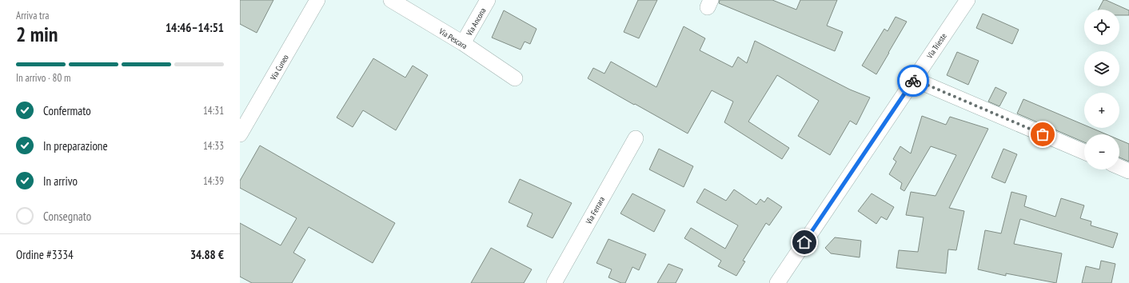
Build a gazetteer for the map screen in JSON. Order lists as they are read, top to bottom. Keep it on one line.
{"streets":{"street":["Via Ancona","Via Pescara","Via Trieste","Via Cuneo","Via Ferrara"]},"crossings":[["Via Ancona","Via Pescara"]],"page":{"heading":["2 min","Arriva tra","14:46–14:51"],"panel":["Ordine #3334","34.88 €"],"map_buttons":["+","−"],"bar":"In arrivo · 80 m","list":[["Confermato","14:31"],["In preparazione","14:33"],["In arrivo","14:39"],"Consegnato"]}}
